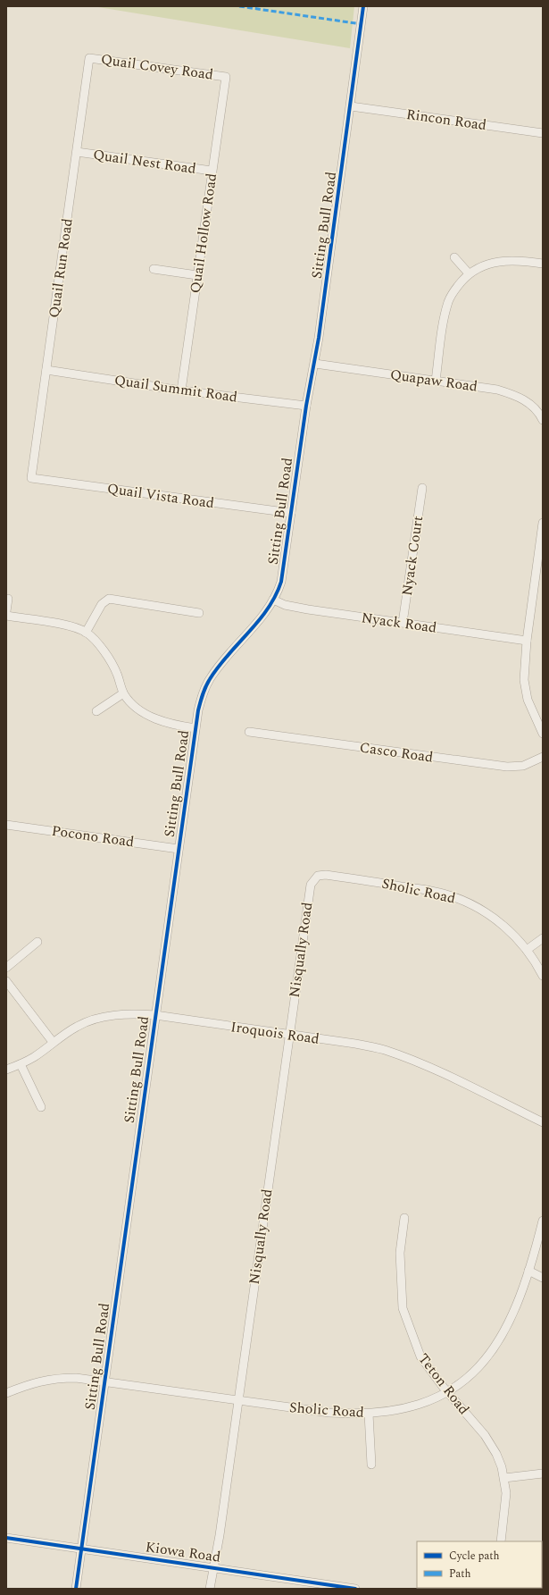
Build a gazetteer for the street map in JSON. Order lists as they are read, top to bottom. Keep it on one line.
{"streets":{"street":["Quail Covey Road","Rincon Road","Quail Nest Road","Sitting Bull Road","Quail Hollow Road","Quail Run Road","Quapaw Road","Quail Summit Road","Quail Vista Road","Nyack Court","Nyack Road","Casco Road","Pocono Road","Sholic Road","Nisqually Road","Iroquois Road","Teton Road","Kiowa Road"]},"crossings":[["Quail Covey Road","Quail Hollow Road"],["Quail Covey Road","Quail Run Road"],["Rincon Road","Sitting Bull Road"],["Quail Nest Road","Quail Hollow Road"],["Quail Nest Road","Quail Run Road"],["Sitting Bull Road","Quapaw Road"],["Sitting Bull Road","Quail Summit Road"],["Sitting Bull Road","Quail Vista Road"],["Sitting Bull Road","Nyack Road"],["Sitting Bull Road","Pocono Road"],["Sitting Bull Road","Sholic Road"],["Sitting Bull Road","Iroquois Road"],["Sitting Bull Road","Kiowa Road"],["Quail Hollow Road","Quail Summit Road"],["Quail Run Road","Quail Summit Road"],["Quail Run Road","Quail Vista Road"],["Nyack Court","Nyack Road"],["Sholic Road","Nisqually Road"],["Sholic Road","Teton Road"],["Nisqually Road","Iroquois Road"],["Nisqually Road","Kiowa Road"]],"legend":["Cycle path","Path"]}
